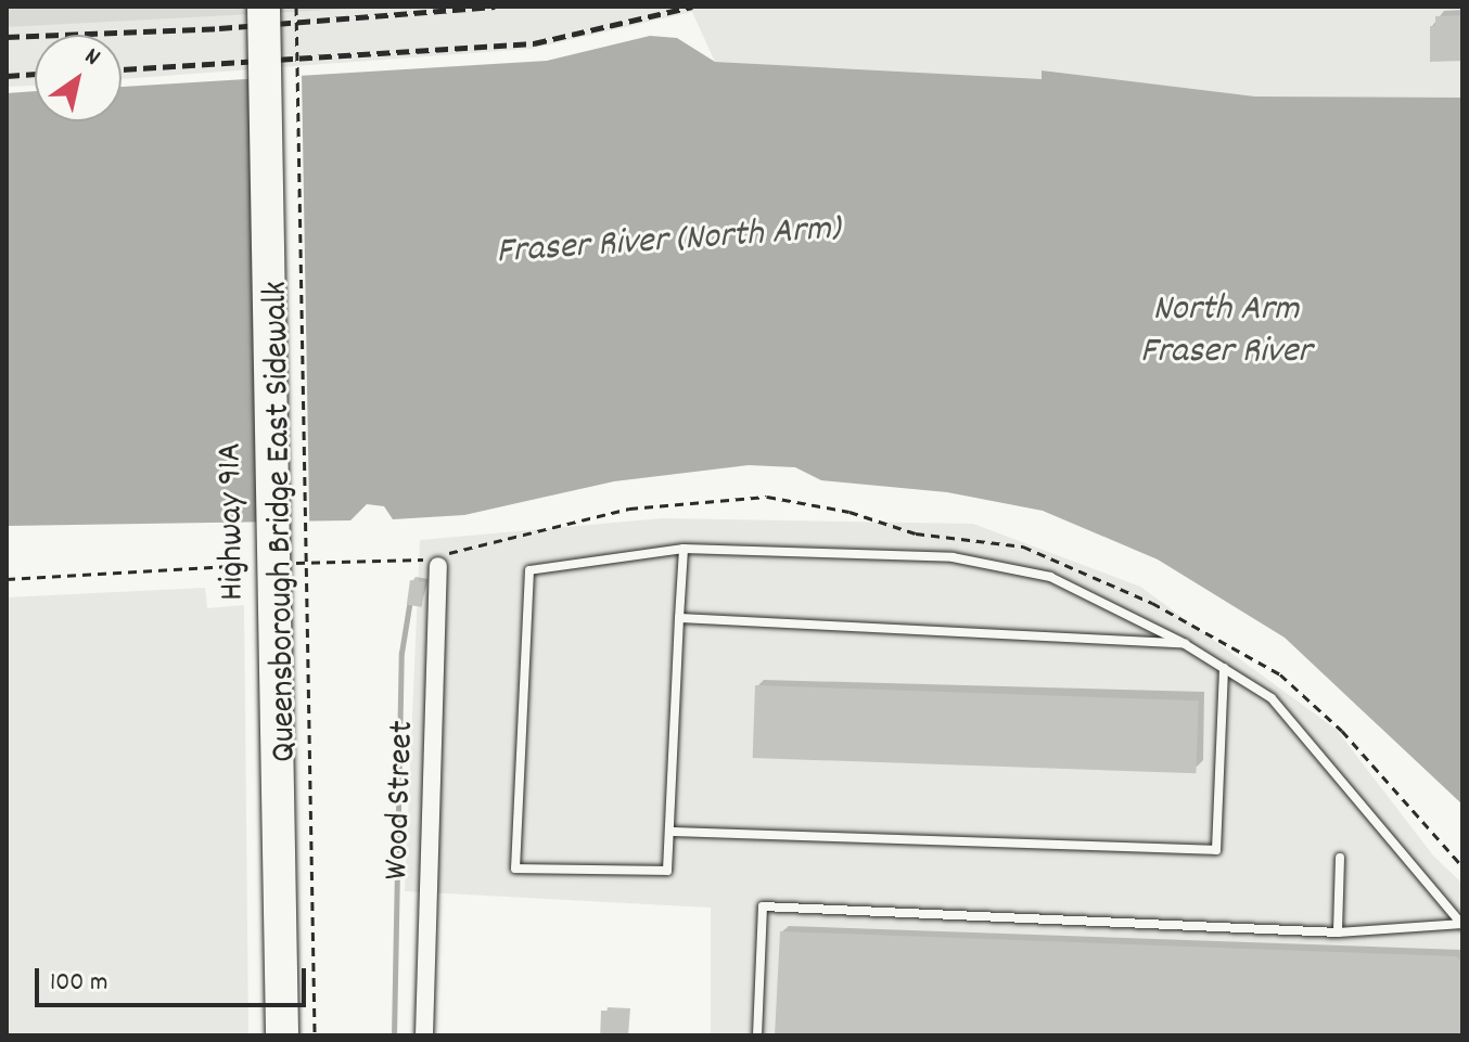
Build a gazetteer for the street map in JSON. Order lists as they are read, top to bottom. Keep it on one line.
{"streets":{"highway":["Highway 91A"],"street":["Wood Street"],"path":["Queensborough Bridge East Sidewalk"]},"water":["Fraser River (North Arm)","North Arm Fraser River"],"scale_bar":"100 m","north":"top right"}
